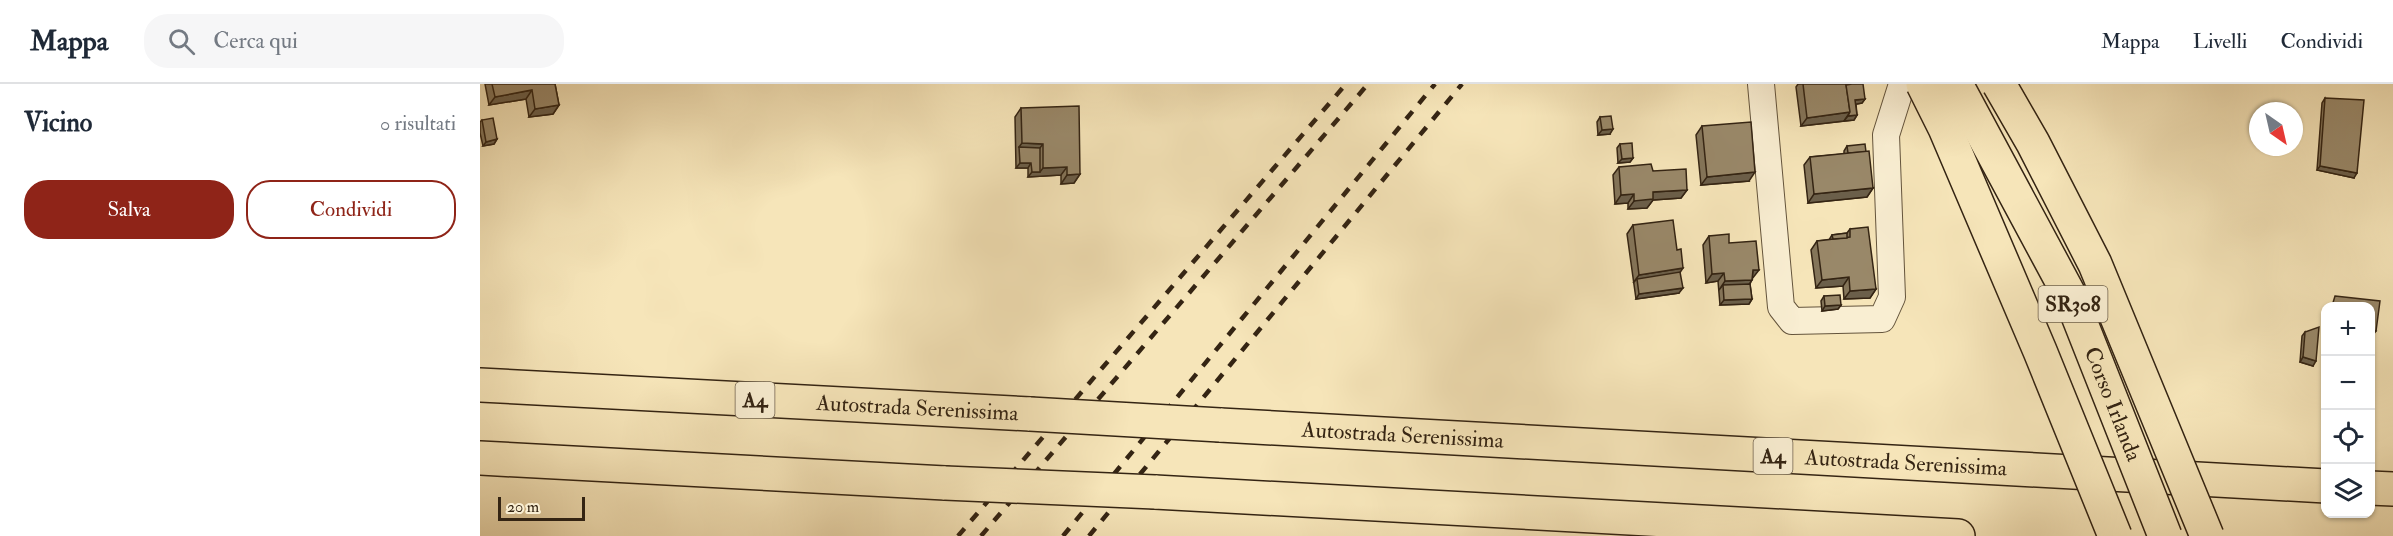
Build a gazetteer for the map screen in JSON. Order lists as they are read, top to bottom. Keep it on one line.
{"streets":{"highway":["SR308","A4","Corso Irlanda","Autostrada Serenissima"]},"scale_bar":"20 m","north":"bottom right","page":{"header":"Mappa","search":"Cerca qui","nav":["Mappa","Livelli","Condividi"],"heading":["Vicino","0 risultati"],"buttons":["Salva","Condividi"],"map_buttons":["+","−"],"scale":"20 m"}}
